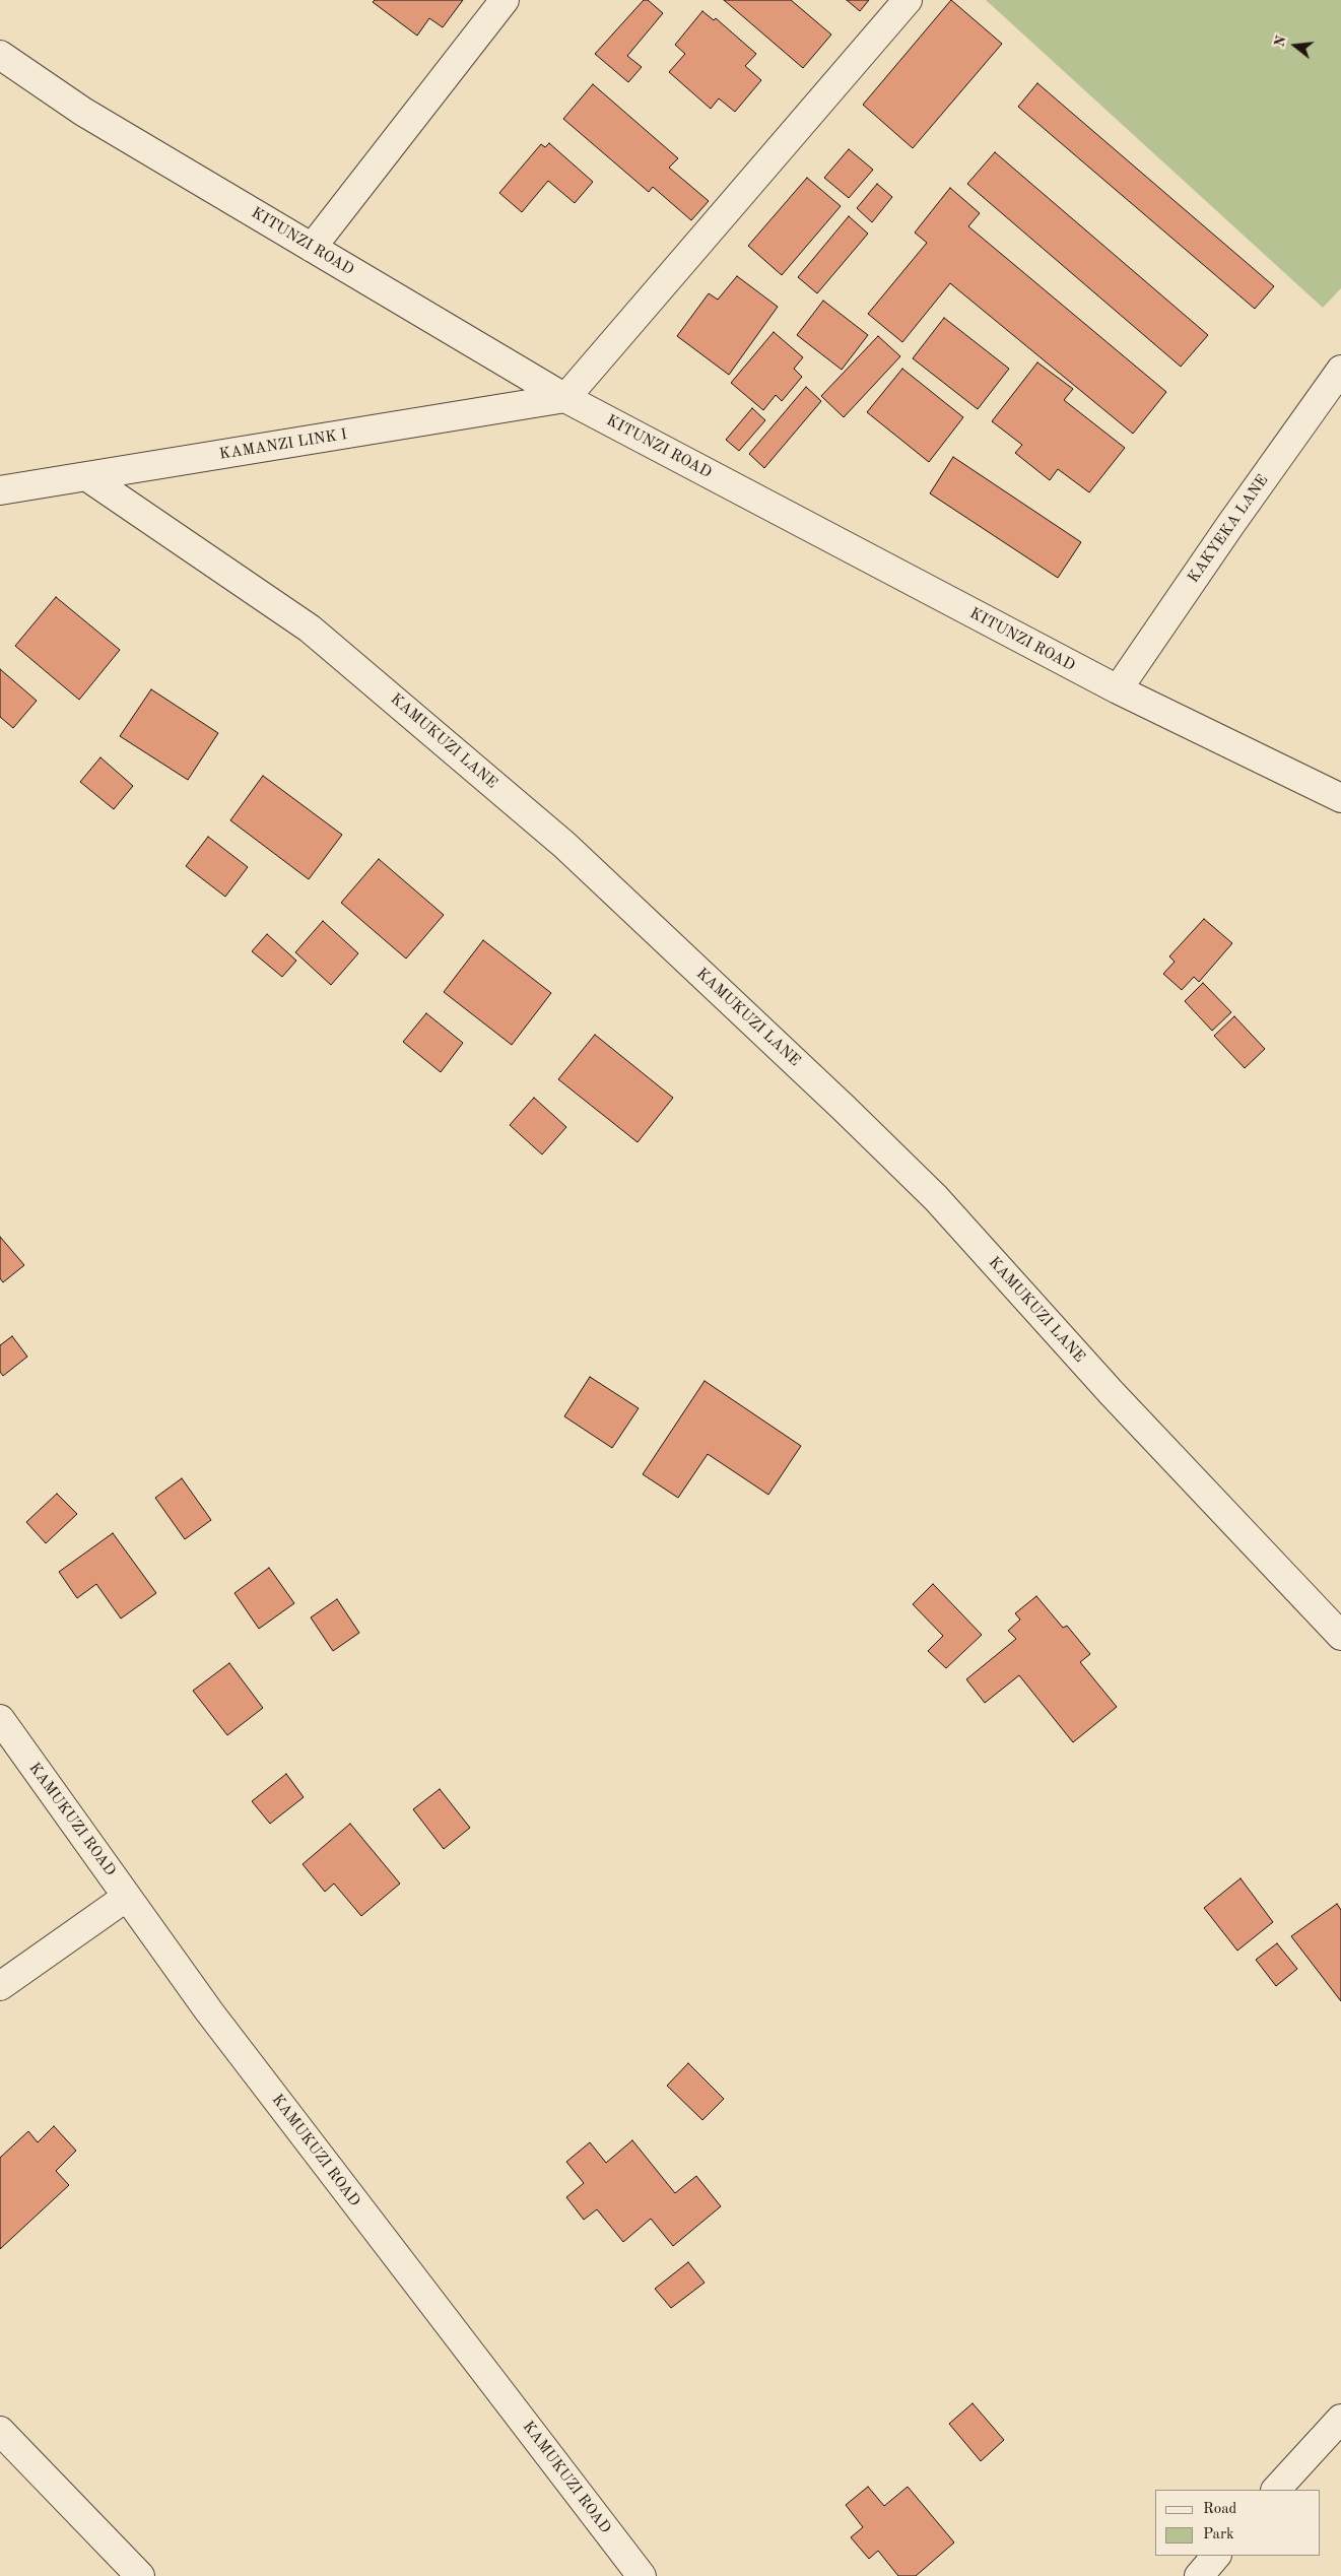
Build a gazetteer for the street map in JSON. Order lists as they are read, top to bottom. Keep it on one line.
{"streets":{"street":["KITUNZI ROAD","KAMANZI LINK I","KAKYEKA LANE","KAMUKUZI LANE","KAMUKUZI ROAD"]},"crossings":[["KITUNZI ROAD","KAMANZI LINK I"],["KITUNZI ROAD","KAKYEKA LANE"],["KAMANZI LINK I","KAMUKUZI LANE"]],"legend":["Road","Park"],"north":"left"}
